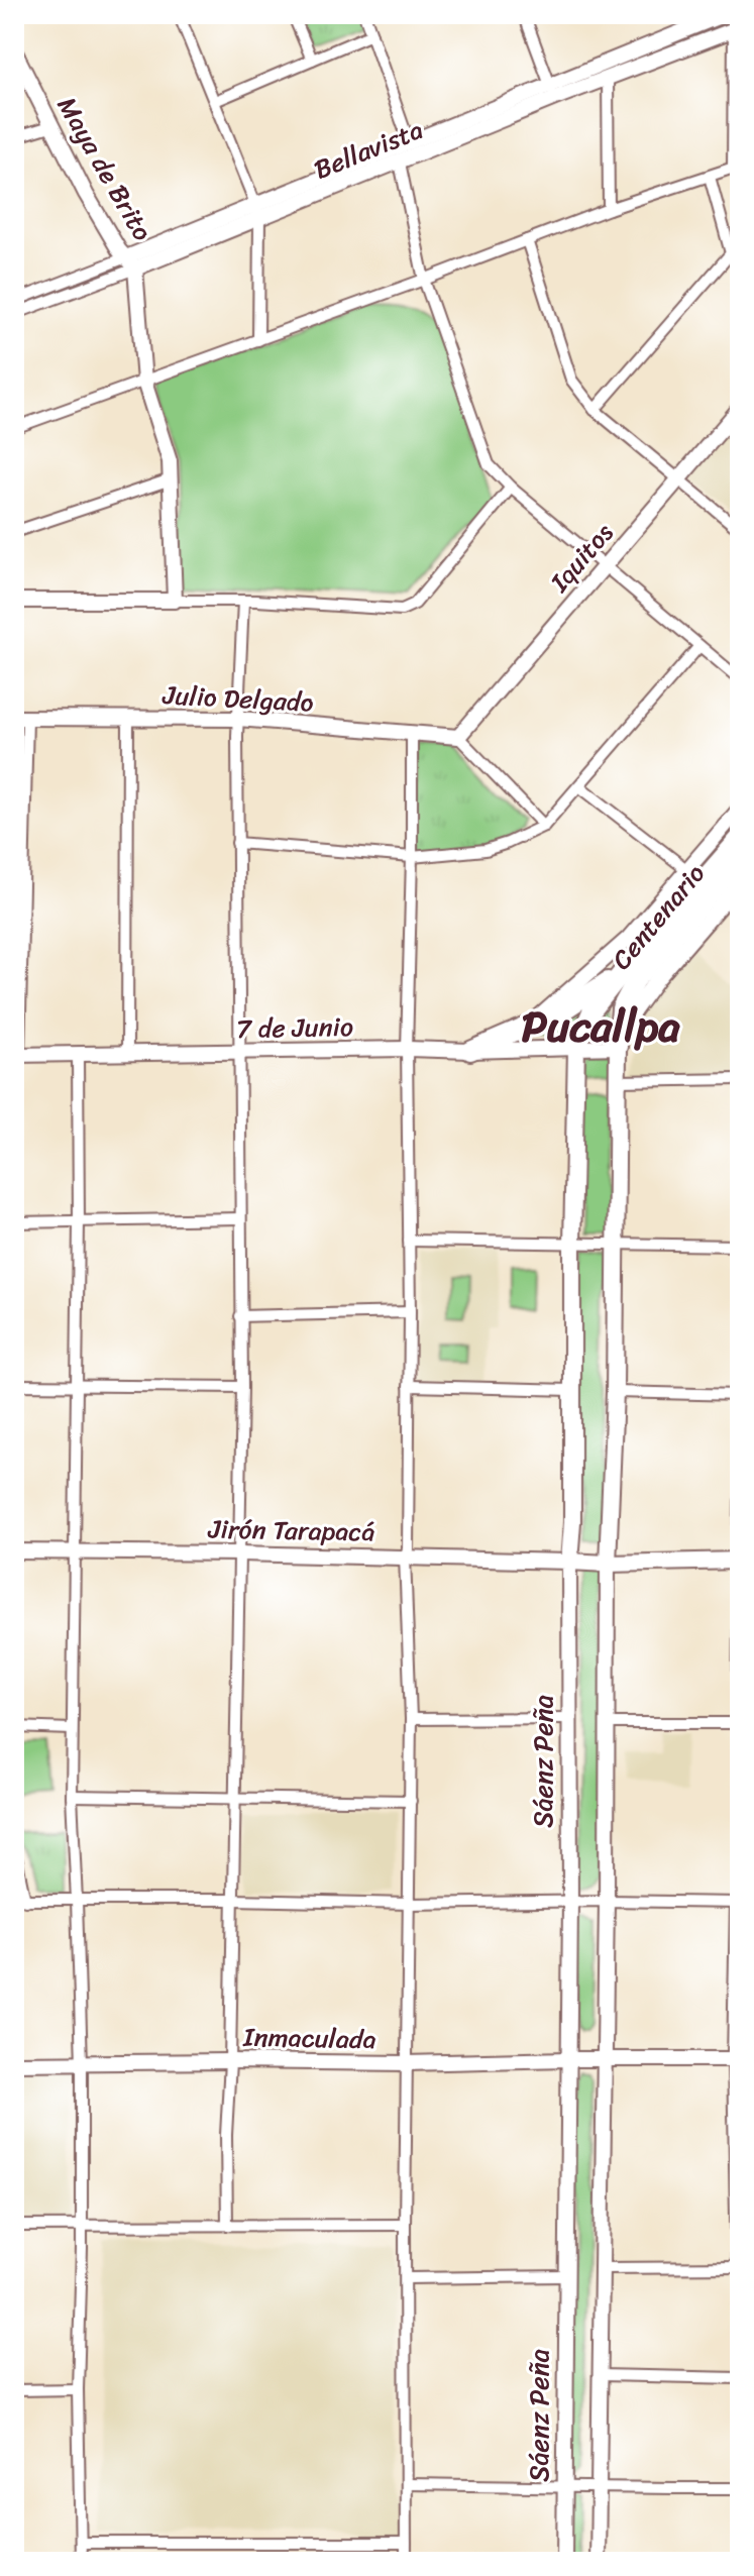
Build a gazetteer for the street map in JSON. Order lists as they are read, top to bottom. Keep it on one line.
{"streets":{"highway":["Centenario","Sáenz Peña"],"street":["Bellavista","Maya de Brito","Iquitos","Julio Delgado","7 de Junio","Jirón Tarapacá","Inmaculada"]},"crossings":[["Bellavista","Maya de Brito"],["Iquitos","Julio Delgado"],["Centenario","7 de Junio"],["Centenario","Sáenz Peña"],["7 de Junio","Sáenz Peña"],["Jirón Tarapacá","Sáenz Peña"],["Sáenz Peña","Inmaculada"]],"districts":["Pucallpa"]}
